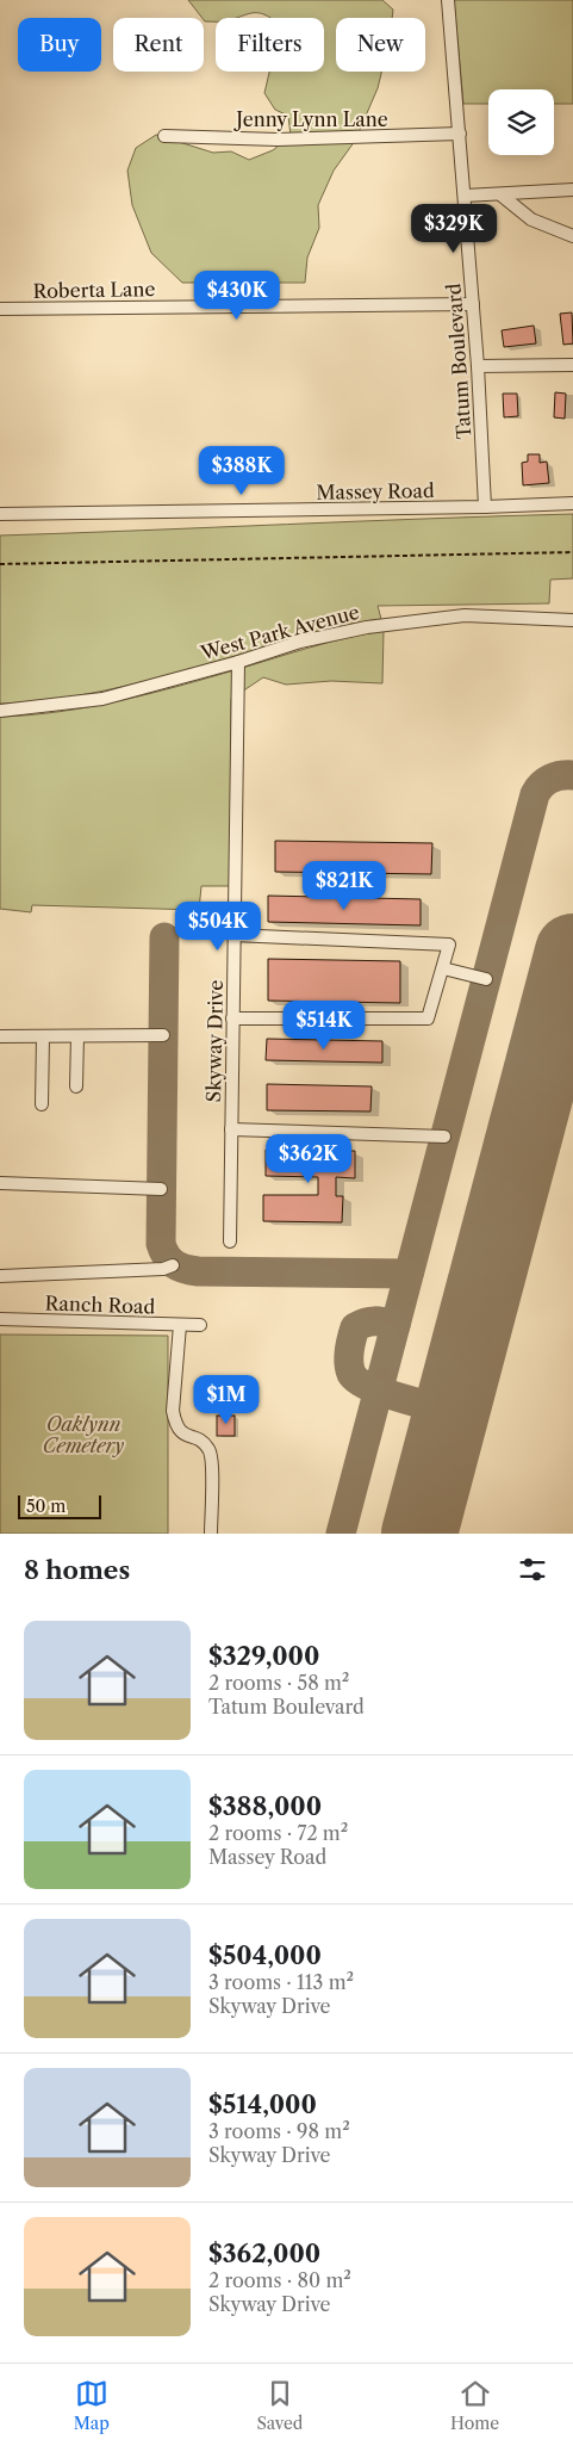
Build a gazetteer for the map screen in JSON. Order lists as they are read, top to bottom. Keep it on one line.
{"streets":{"street":["Jenny Lynn Lane","Roberta Lane","Tatum Boulevard","Massey Road","West Park Avenue","Skyway Drive","Ranch Road"]},"crossings":[["Jenny Lynn Lane","Tatum Boulevard"],["Roberta Lane","Tatum Boulevard"],["Tatum Boulevard","Massey Road"],["West Park Avenue","Skyway Drive"]],"parks":["Oaklynn Cemetery"],"scale_bar":"50 m","page":{"chip":["Buy","Rent","Filters","New"],"price":["$329K","$430K","$388K","$821K","$504K","$514K","$362K","$1M"],"scale":"50 m","heading":"8 homes","list":[{"name":"$329,000","note":"2 rooms · 58 m² · Tatum Boulevard"},{"name":"$388,000","note":"2 rooms · 72 m² · Massey Road"},{"name":"$504,000","note":"3 rooms · 113 m² · Skyway Drive"},{"name":"$514,000","note":"3 rooms · 98 m² · Skyway Drive"},{"name":"$362,000","note":"2 rooms · 80 m² · Skyway Drive"}],"tabs":["Map","Saved","Home"]}}
